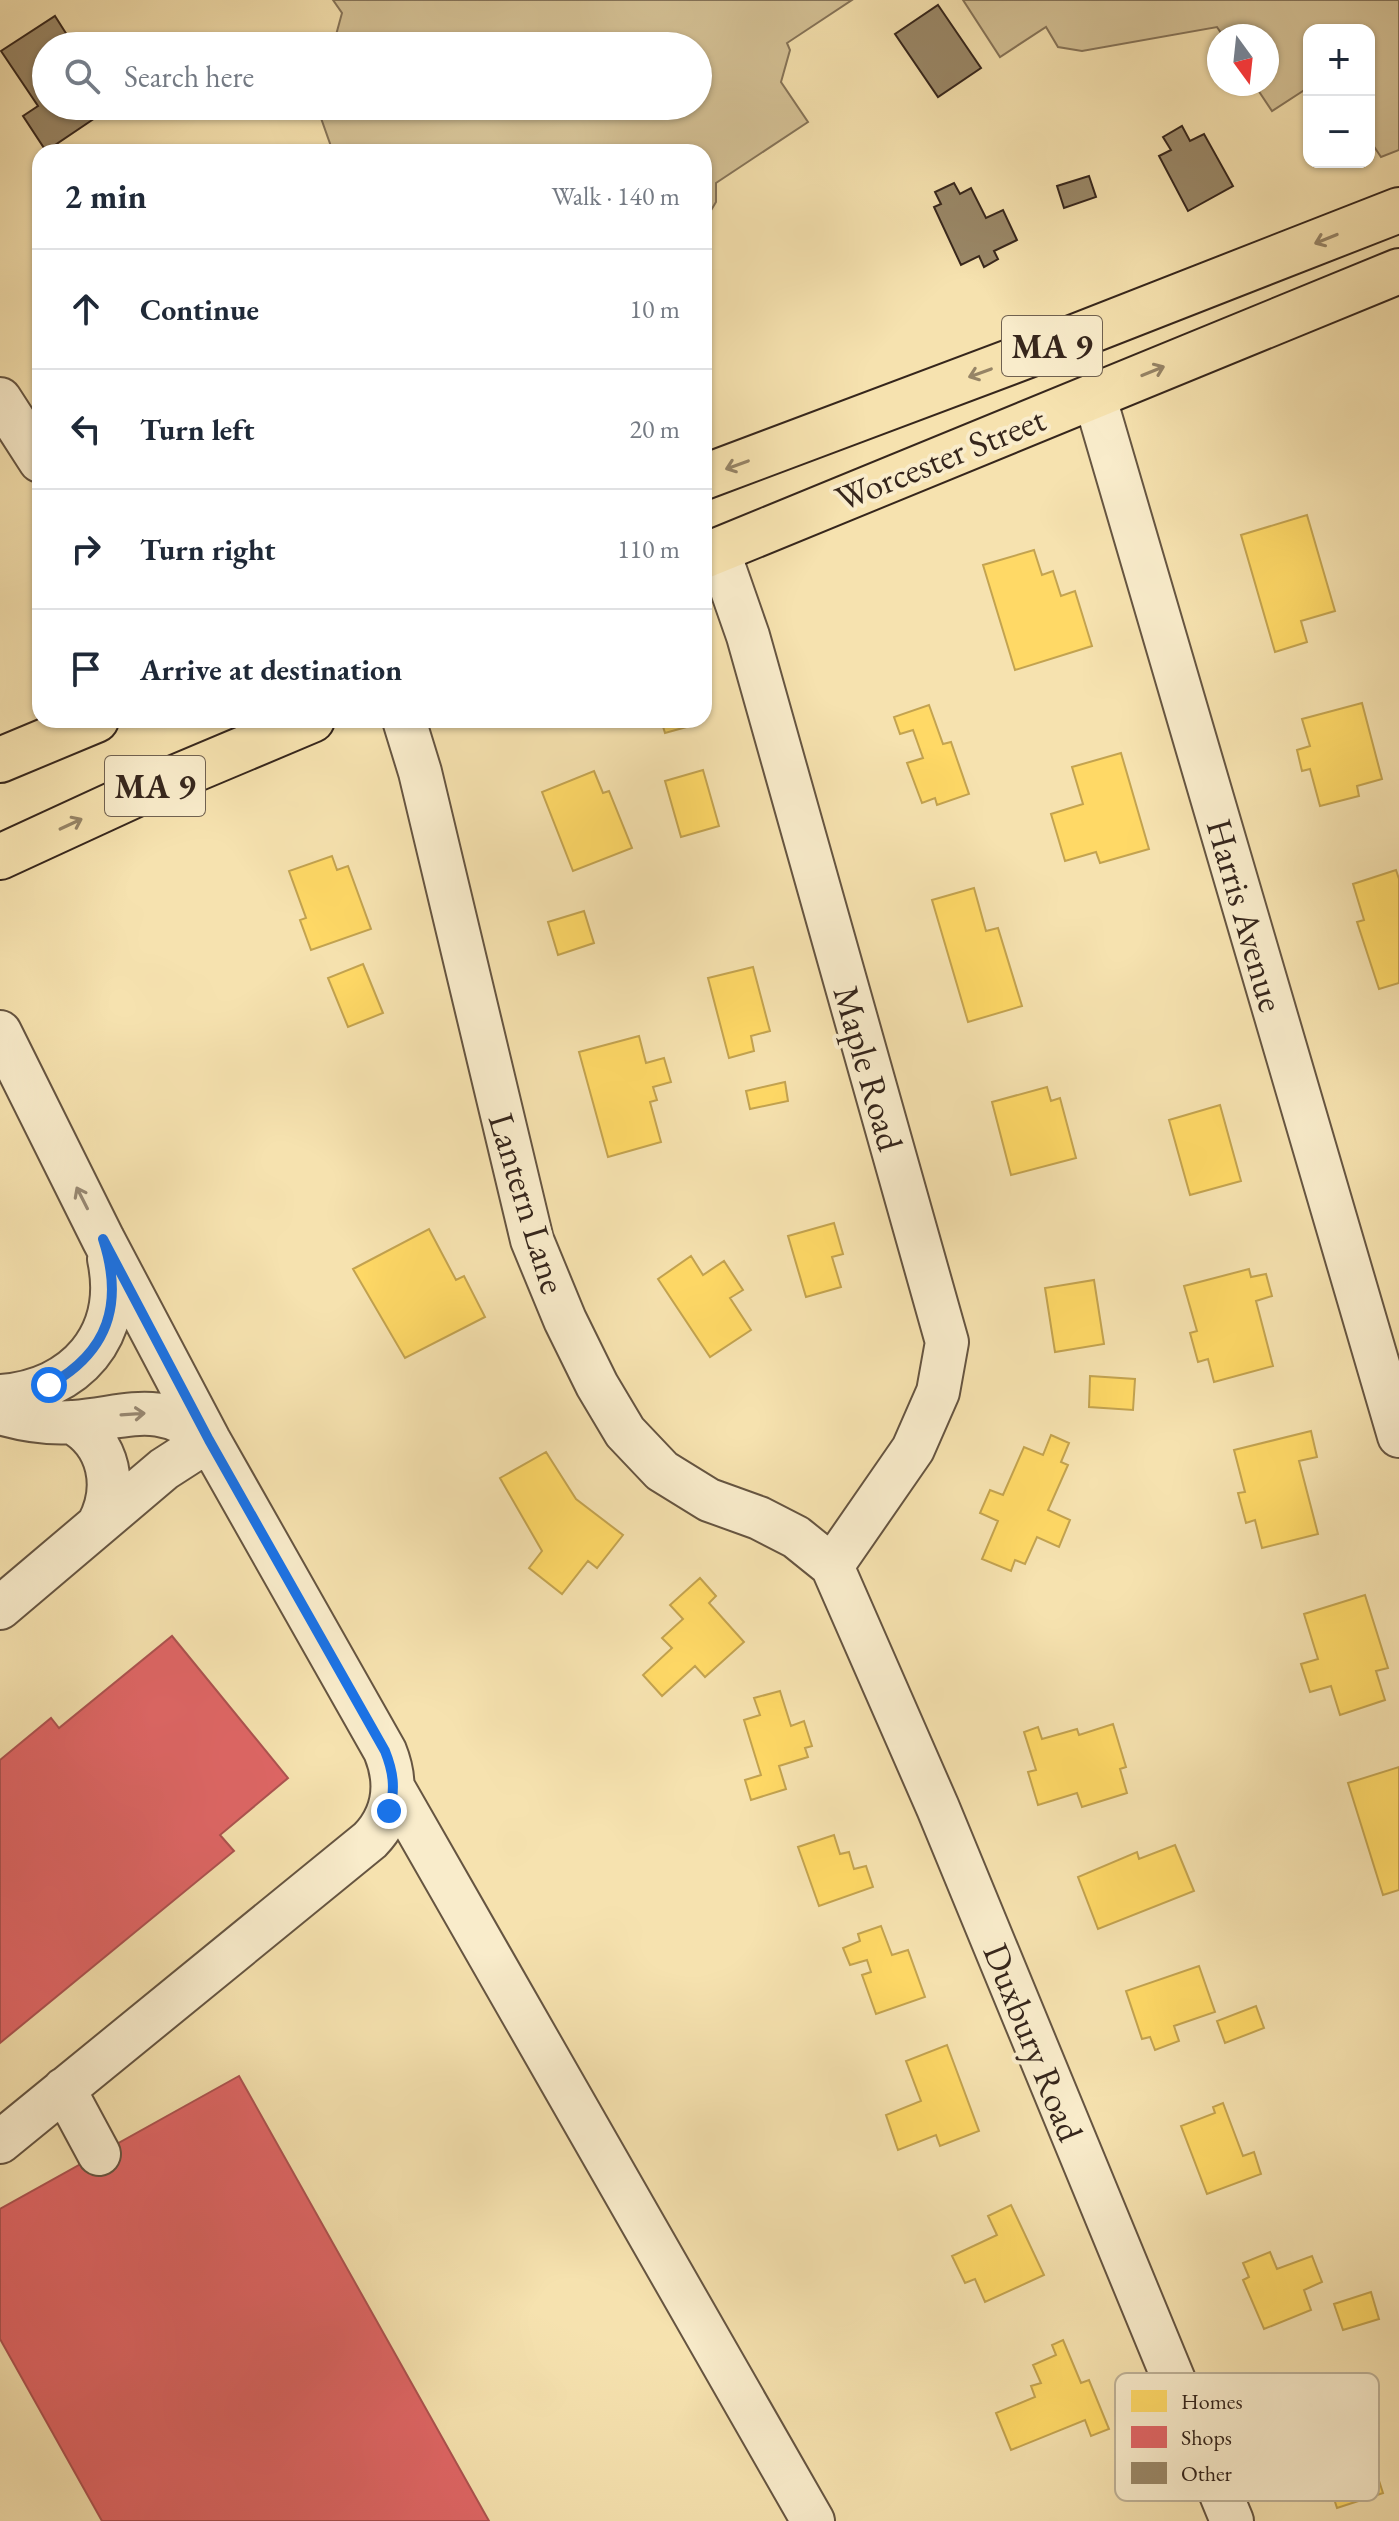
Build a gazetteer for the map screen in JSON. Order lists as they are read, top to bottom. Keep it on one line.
{"streets":{"highway":["MA 9","Worcester Street"],"street":["Harris Avenue","Maple Road","Lantern Lane","Duxbury Road"]},"crossings":[["Worcester Street","Harris Avenue"],["Maple Road","Lantern Lane"],["Maple Road","Duxbury Road"],["Lantern Lane","Duxbury Road"]],"legend":["Homes","Shops","Other"],"north":"bottom","page":{"map_buttons":["+","−"],"search":"Search here","heading":["2 min","Walk · 140 m"],"list":[["Continue","10 m"],["Turn left","20 m"],["Turn right","110 m"],"Arrive at destination"]}}
